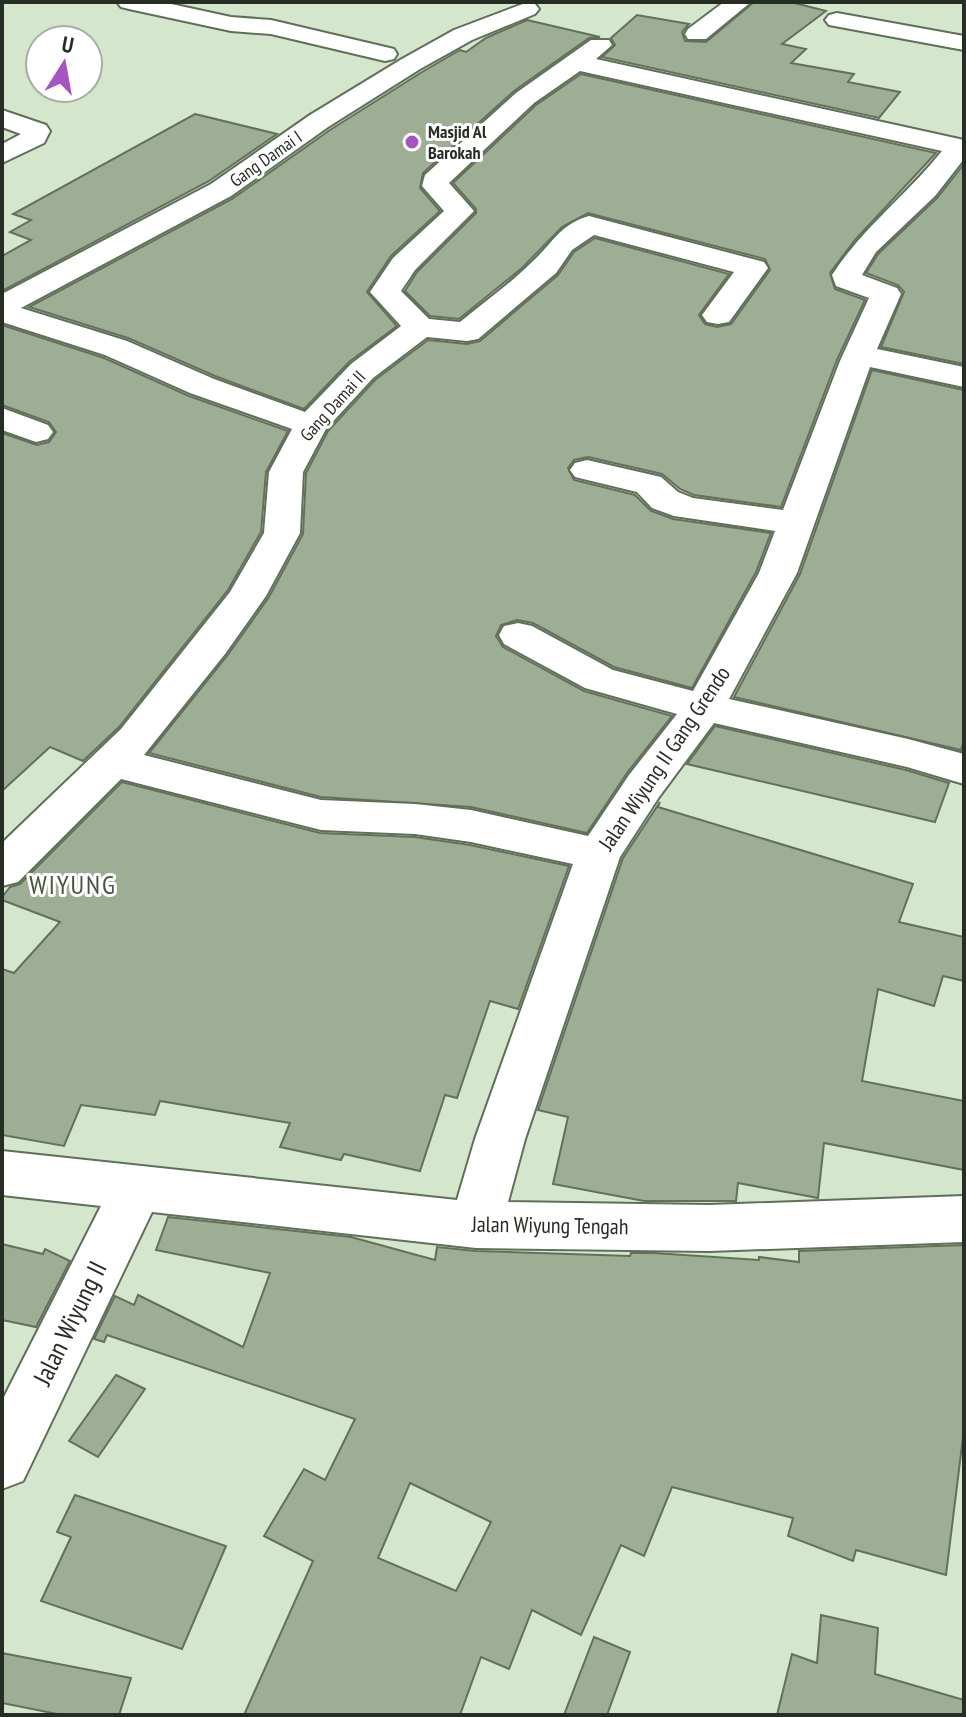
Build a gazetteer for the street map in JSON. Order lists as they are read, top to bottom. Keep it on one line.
{"streets":{"street":["Gang Damai I","Gang Damai II","Jalan Wiyung II Gang Grendo","Jalan Wiyung Tengah","Jalan Wiyung II"]},"crossings":[["Jalan Wiyung II Gang Grendo","Jalan Wiyung Tengah"],["Jalan Wiyung Tengah","Jalan Wiyung II"]],"districts":["WIYUNG"],"places":["Masjid Al Barokah"],"north":"top"}
